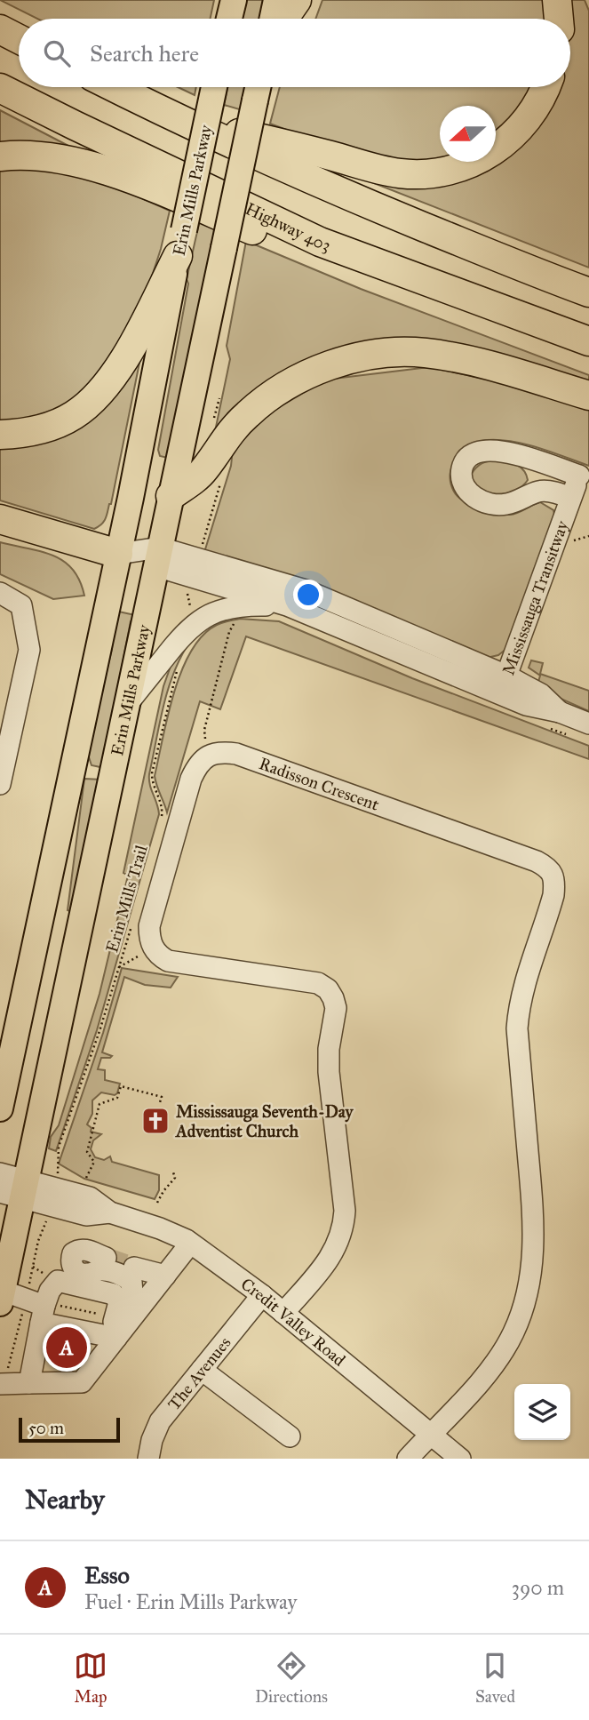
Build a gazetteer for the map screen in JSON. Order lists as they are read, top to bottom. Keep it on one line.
{"streets":{"highway":["Highway 403"],"main road":["Erin Mills Parkway"],"street":["Mississauga Transitway","Radisson Crescent","Credit Valley Road","The Avenues"],"path":["Erin Mills Trail"]},"crossings":[["Erin Mills Parkway","Credit Valley Road"],["Radisson Crescent","Credit Valley Road"],["Credit Valley Road","The Avenues"]],"places":{"church":["Mississauga Seventh-Day Adventist Church"]},"scale_bar":"50 m","north":"left","page":{"search":"Search here","pins":"A","scale":"50 m","heading":"Nearby","list":[{"mark":"A","name":"Esso","note":"Fuel · Erin Mills Parkway","value":"390 m"}],"nav":["Map","Directions","Saved"]}}
